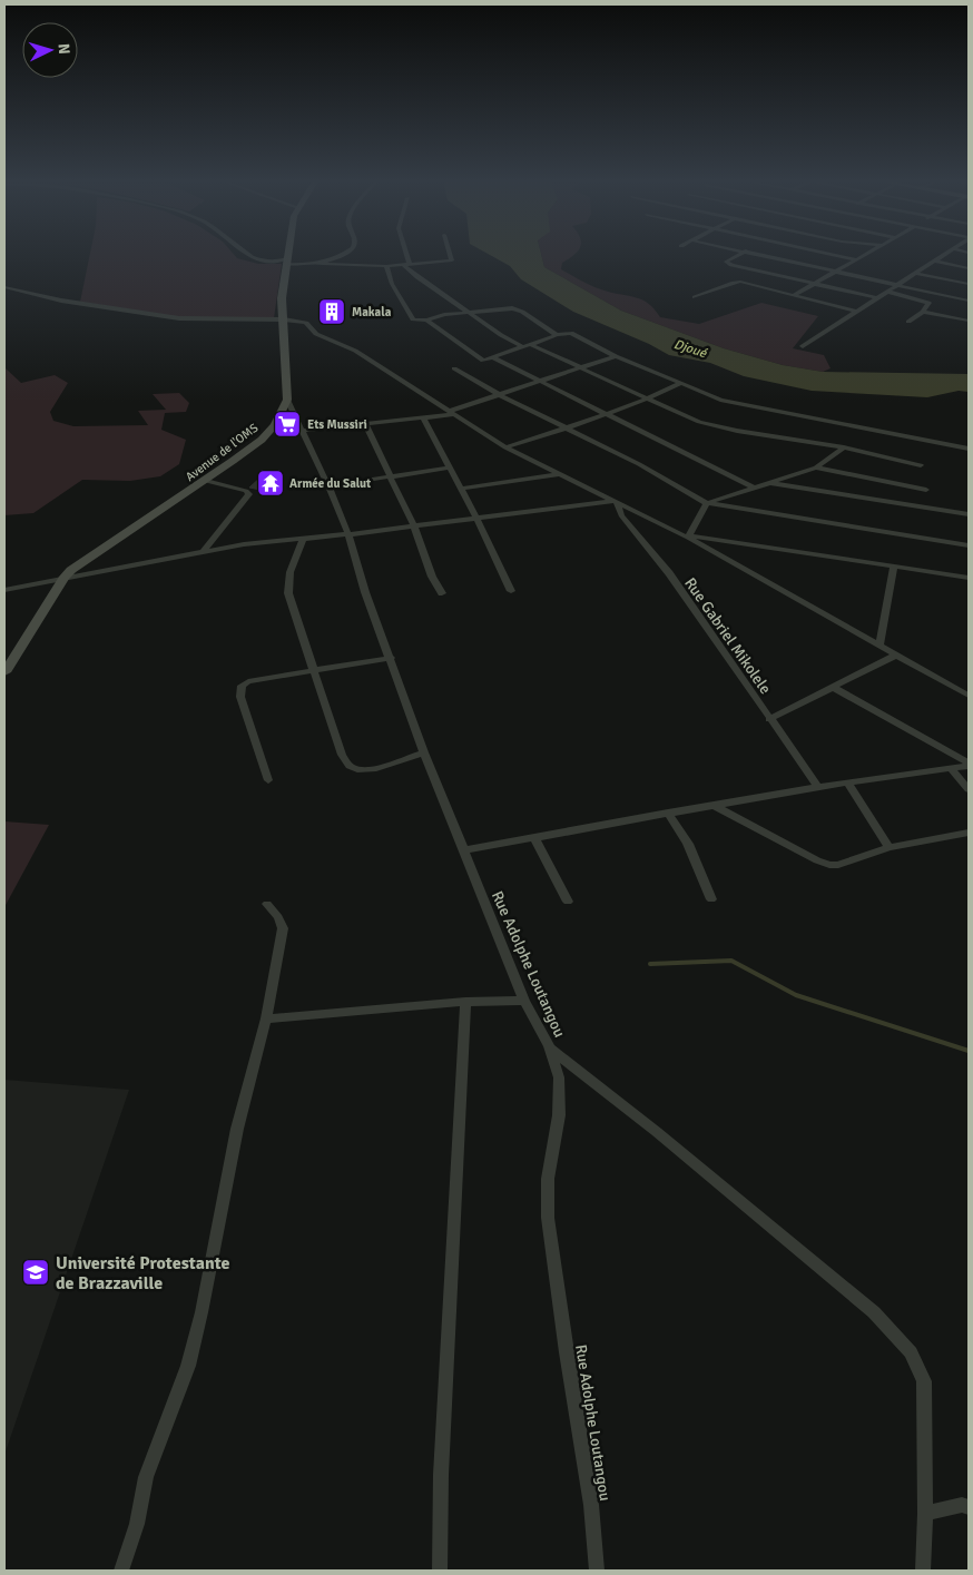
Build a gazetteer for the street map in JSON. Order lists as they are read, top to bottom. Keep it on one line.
{"streets":{"street":["Avenue de l'OMS","Rue Gabriel Mikolele","Rue Adolphe Loutangou"]},"crossings":[["Avenue de l'OMS","Rue Adolphe Loutangou"]],"water":["Djoué"],"places":{"building":["Makala"],"supermarket":["Ets Mussiri"],"temple":["Armée du Salut"],"school or university":["Université Protestante de Brazzaville"]},"north":"right"}
